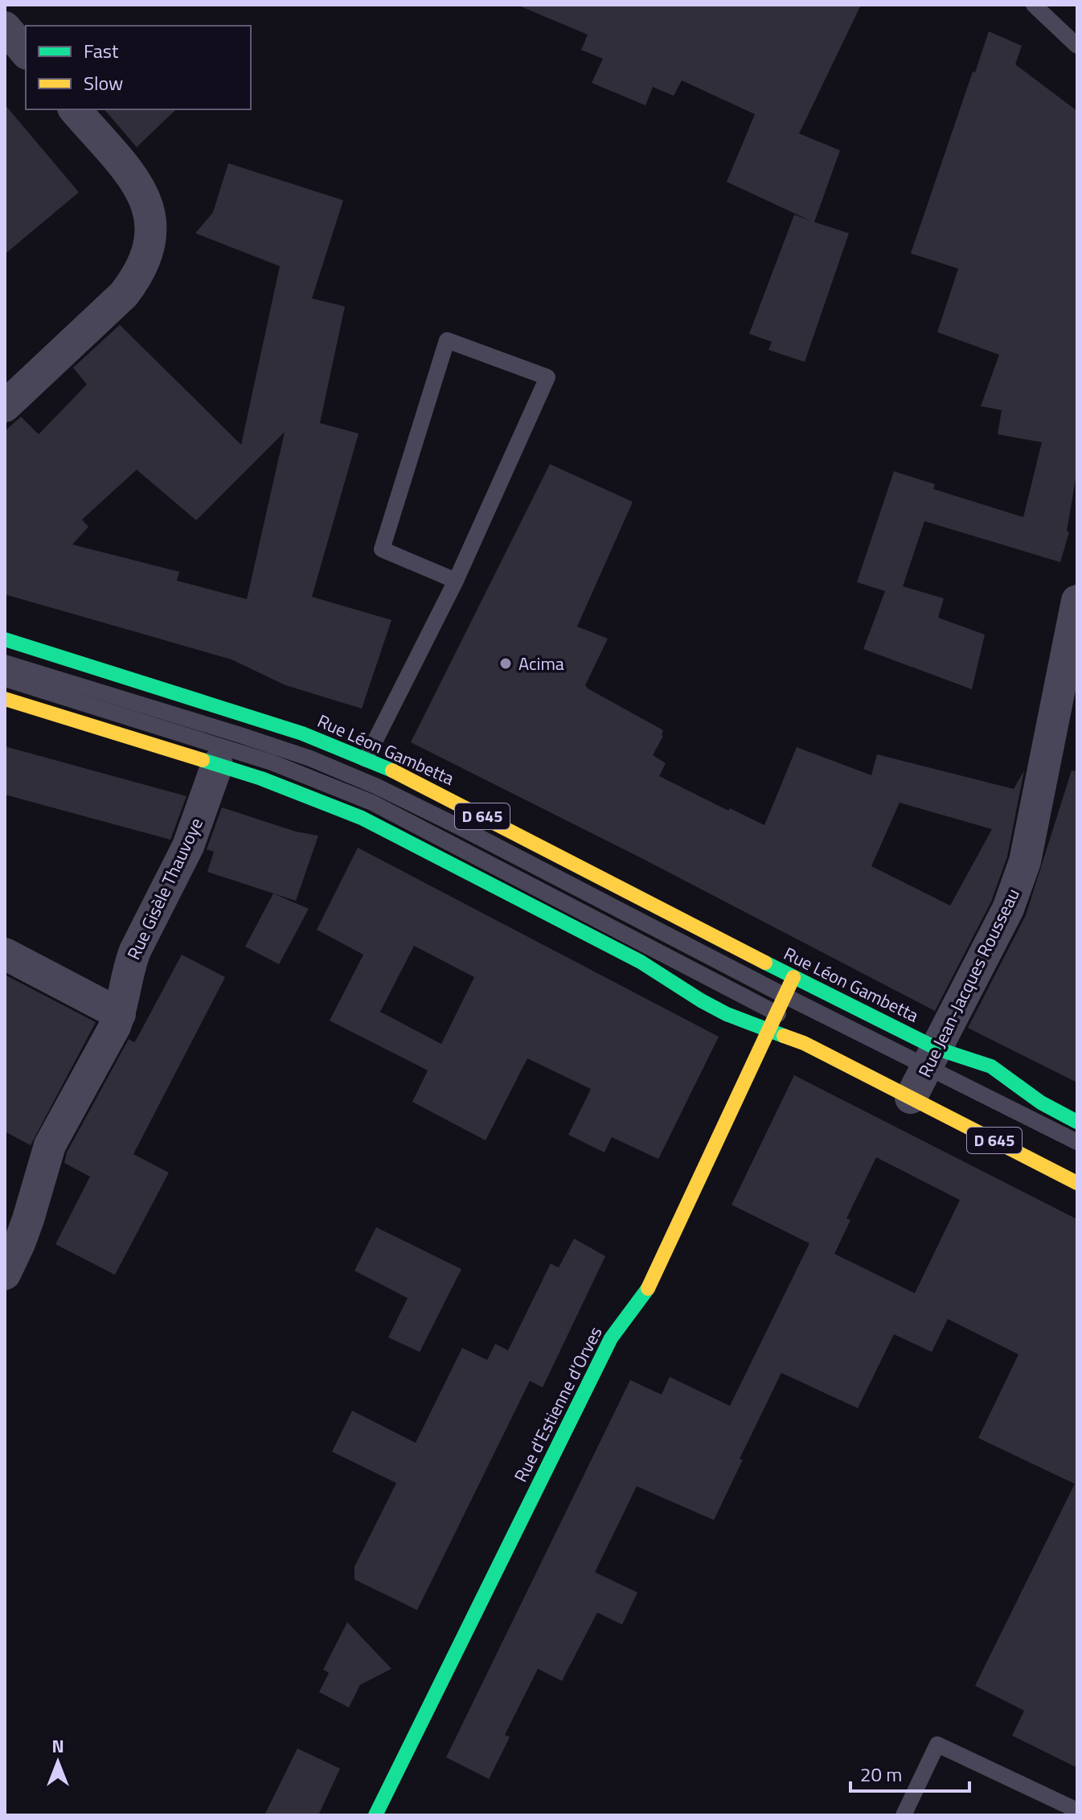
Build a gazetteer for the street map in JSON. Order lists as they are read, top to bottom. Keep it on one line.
{"streets":{"main road":["Rue Léon Gambetta","D 645","Rue d'Estienne d'Orves"],"street":["Rue Gisèle Thauvoye","Rue Jean-Jacques Rousseau"]},"crossings":[["Rue Léon Gambetta","D 645"],["Rue Léon Gambetta","Rue Jean-Jacques Rousseau"],["Rue Léon Gambetta","Rue d'Estienne d'Orves"],["D 645","Rue Gisèle Thauvoye"],["D 645","Rue Jean-Jacques Rousseau"],["D 645","Rue d'Estienne d'Orves"]],"places":["Acima"],"legend":["Fast","Slow"],"scale_bar":"20 m","north":"top"}
